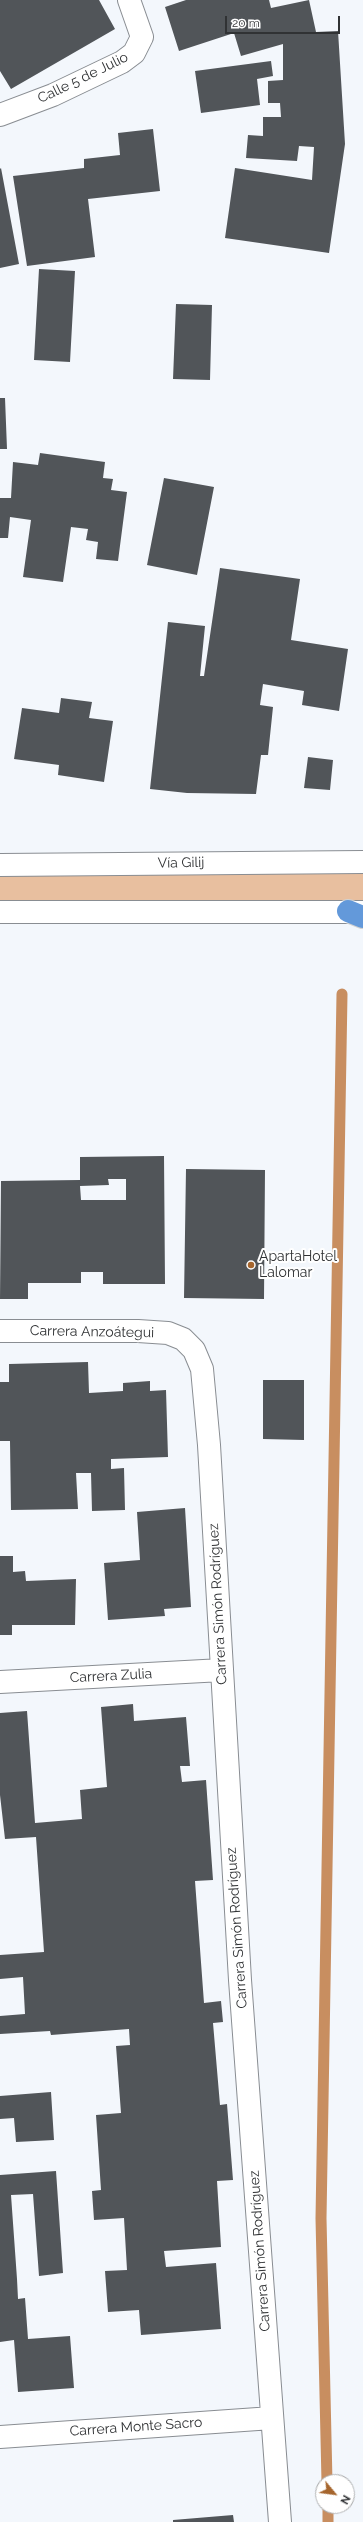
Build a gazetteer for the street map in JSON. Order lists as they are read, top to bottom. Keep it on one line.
{"streets":{"street":["Calle 5 de Julio","Vía Gilij","Carrera Anzoátegui","Carrera Simón Rodríguez","Carrera Zulia","Carrera Monte Sacro"]},"crossings":[["Carrera Anzoátegui","Carrera Simón Rodríguez"],["Carrera Simón Rodríguez","Carrera Zulia"],["Carrera Simón Rodríguez","Carrera Monte Sacro"]],"places":["ApartaHotel Lalomar"],"scale_bar":"20 m","north":"bottom right"}
